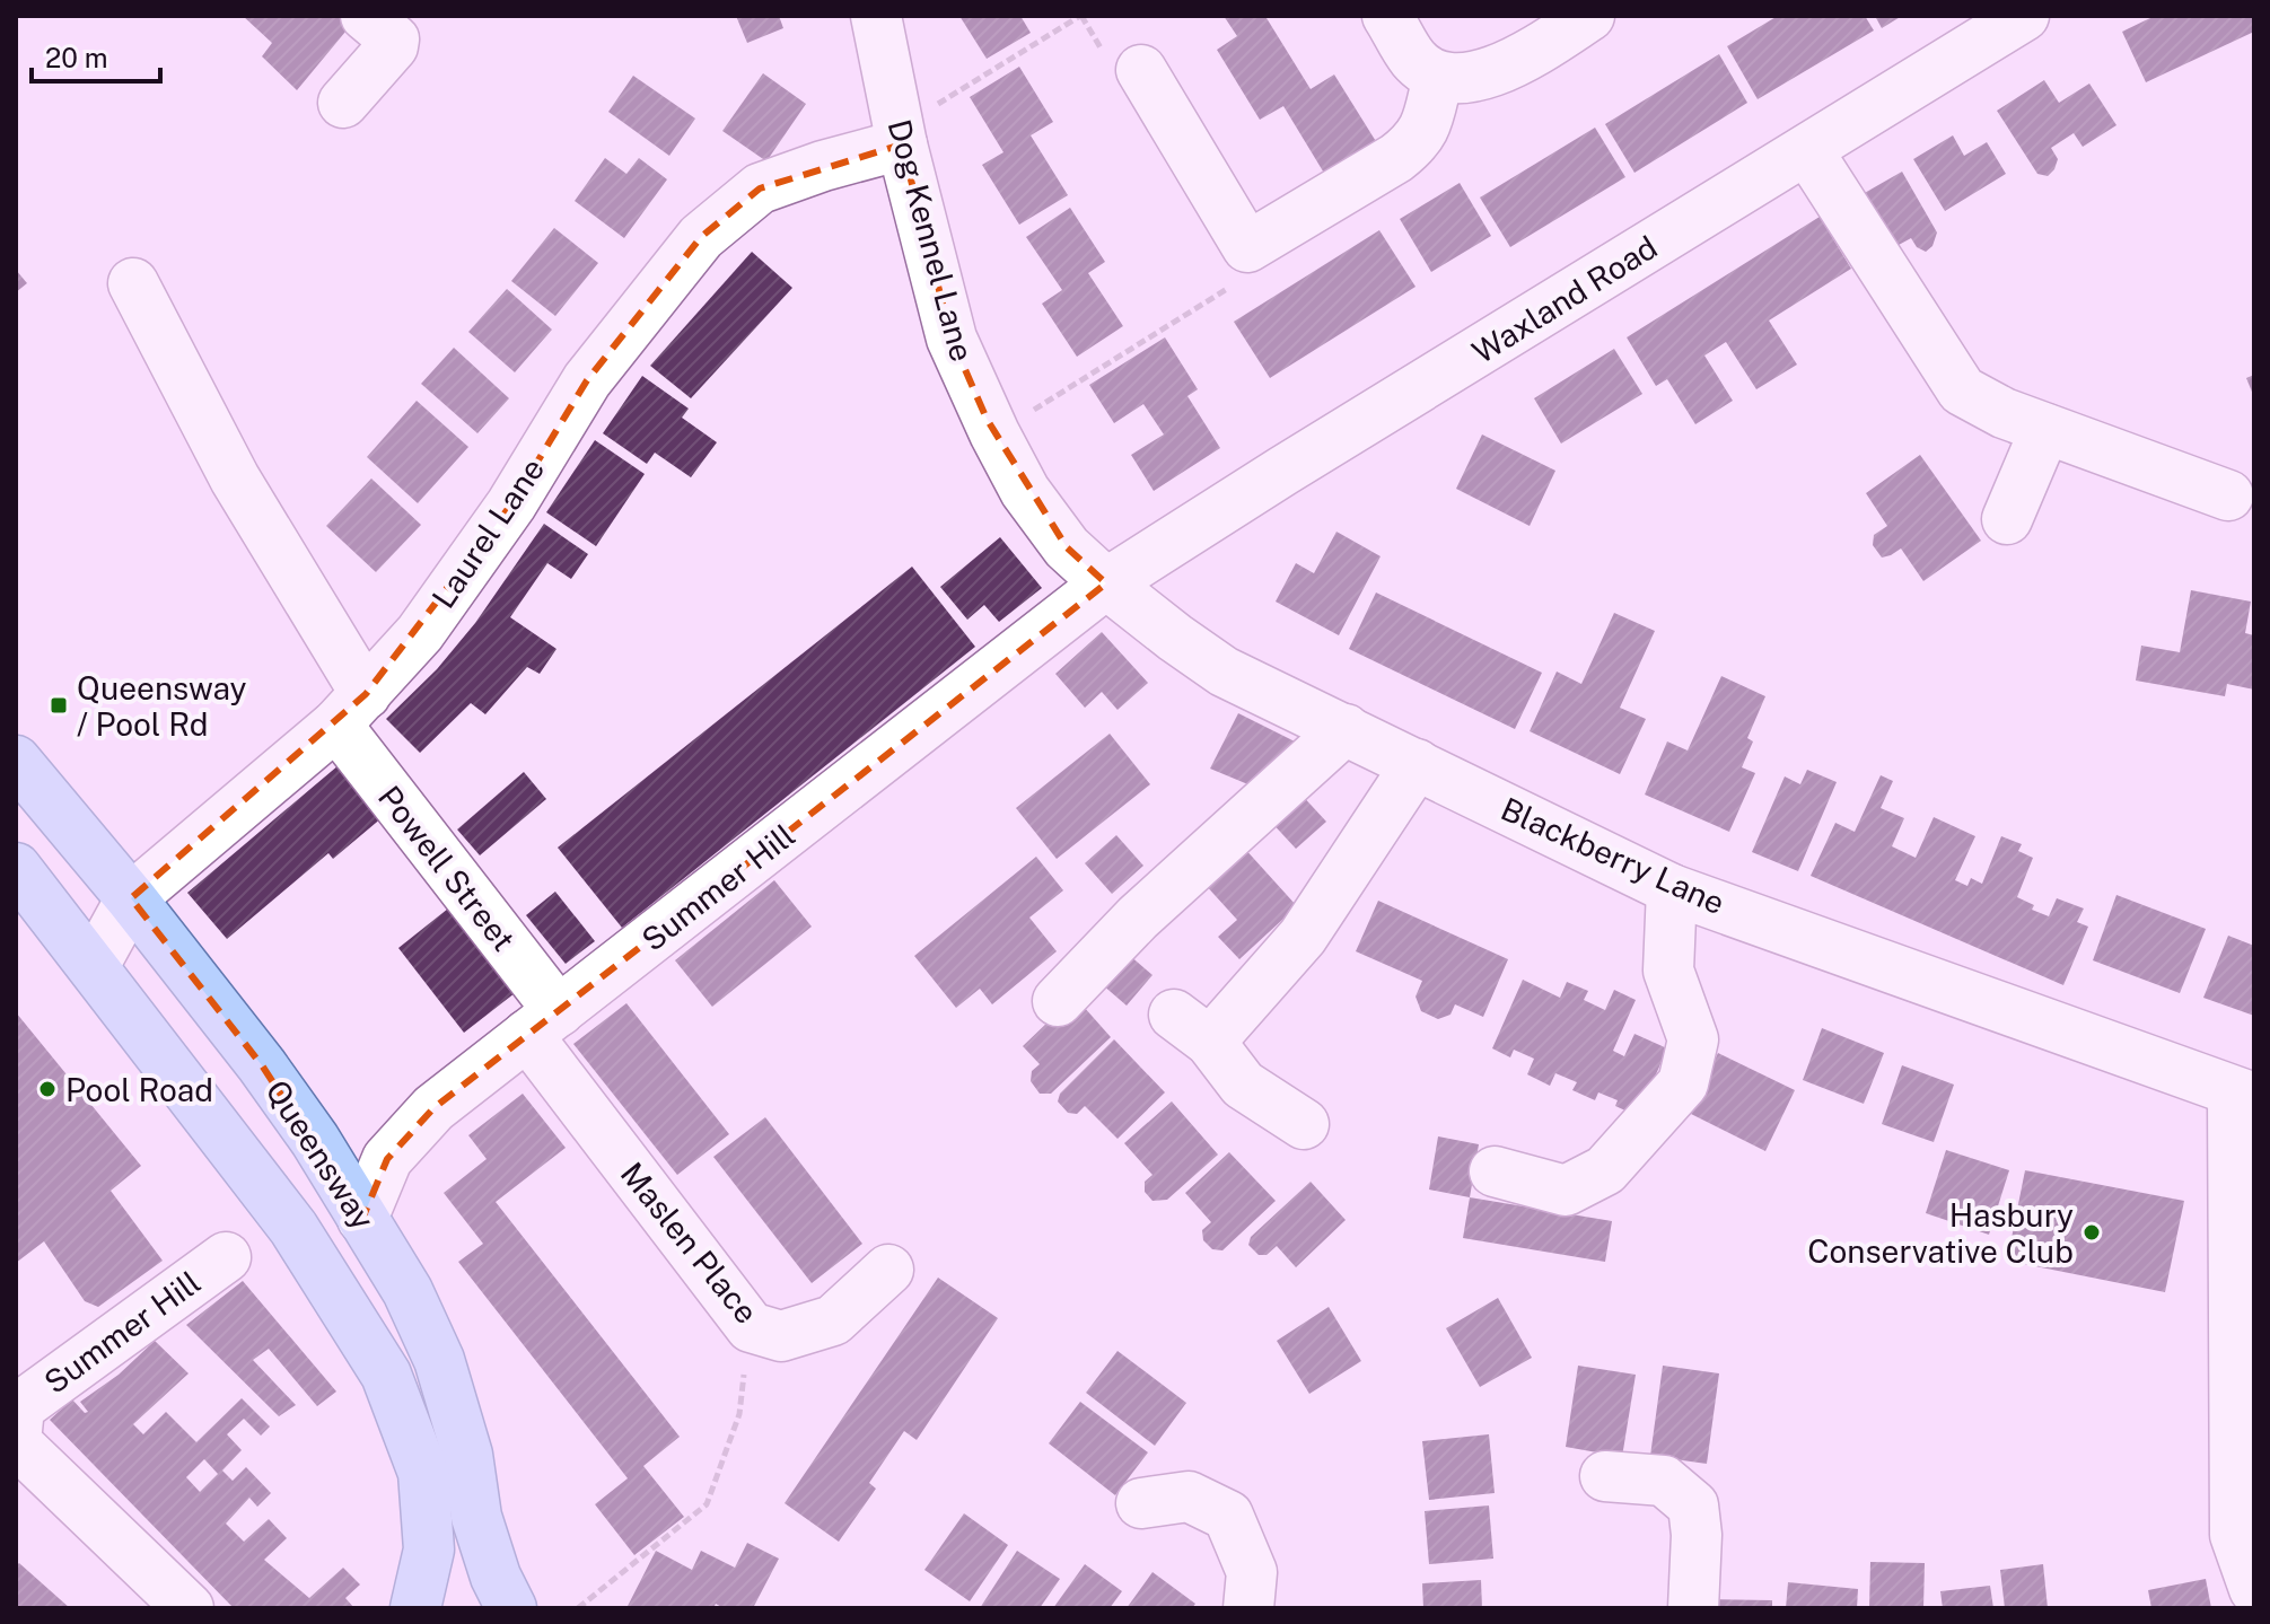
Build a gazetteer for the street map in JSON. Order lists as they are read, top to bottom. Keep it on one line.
{"streets":{"main road":["Queensway"],"street":["Dog Kennel Lane","Waxland Road","Laurel Lane","Blackberry Lane","Powell Street","Summer Hill","Maslen Place"]},"crossings":[["Dog Kennel Lane","Waxland Road"],["Dog Kennel Lane","Laurel Lane"],["Dog Kennel Lane","Blackberry Lane"],["Dog Kennel Lane","Summer Hill"],["Waxland Road","Blackberry Lane"],["Waxland Road","Summer Hill"],["Laurel Lane","Powell Street"],["Laurel Lane","Queensway"],["Blackberry Lane","Summer Hill"],["Powell Street","Summer Hill"],["Powell Street","Maslen Place"],["Summer Hill","Queensway"],["Summer Hill","Maslen Place"]],"places":{"transit":["Queensway / Pool Rd"],"other":["Pool Road","Hasbury Conservative Club"]},"scale_bar":"20 m"}
